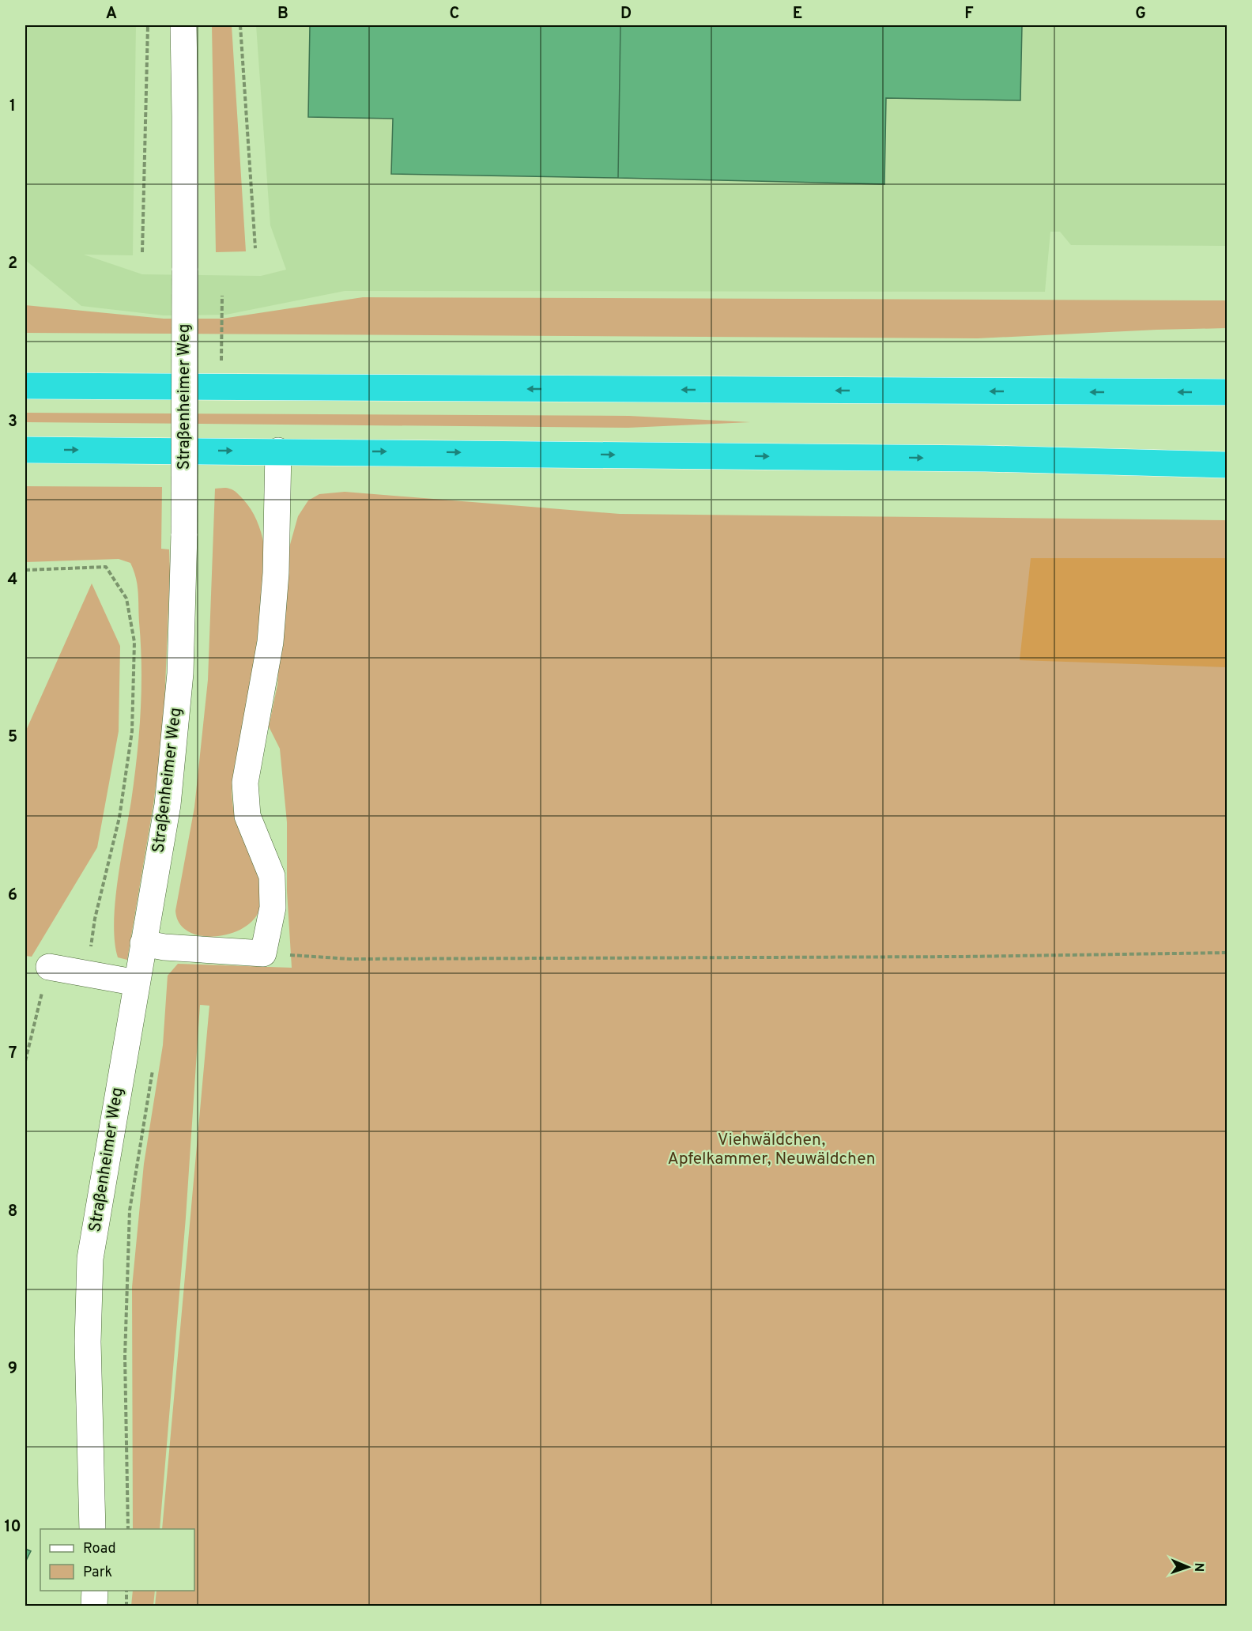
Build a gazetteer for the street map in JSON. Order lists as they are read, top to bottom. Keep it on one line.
{"streets":{"street":["Straßenheimer Weg"]},"parks":["Viehwäldchen, Apfelkammer, Neuwäldchen"],"legend":["Road","Park"],"north":"right","grid":{"columns":["A","B","C","D","E","F","G"],"rows":["1","2","3","4","5","6","7","8","9","10"]}}
